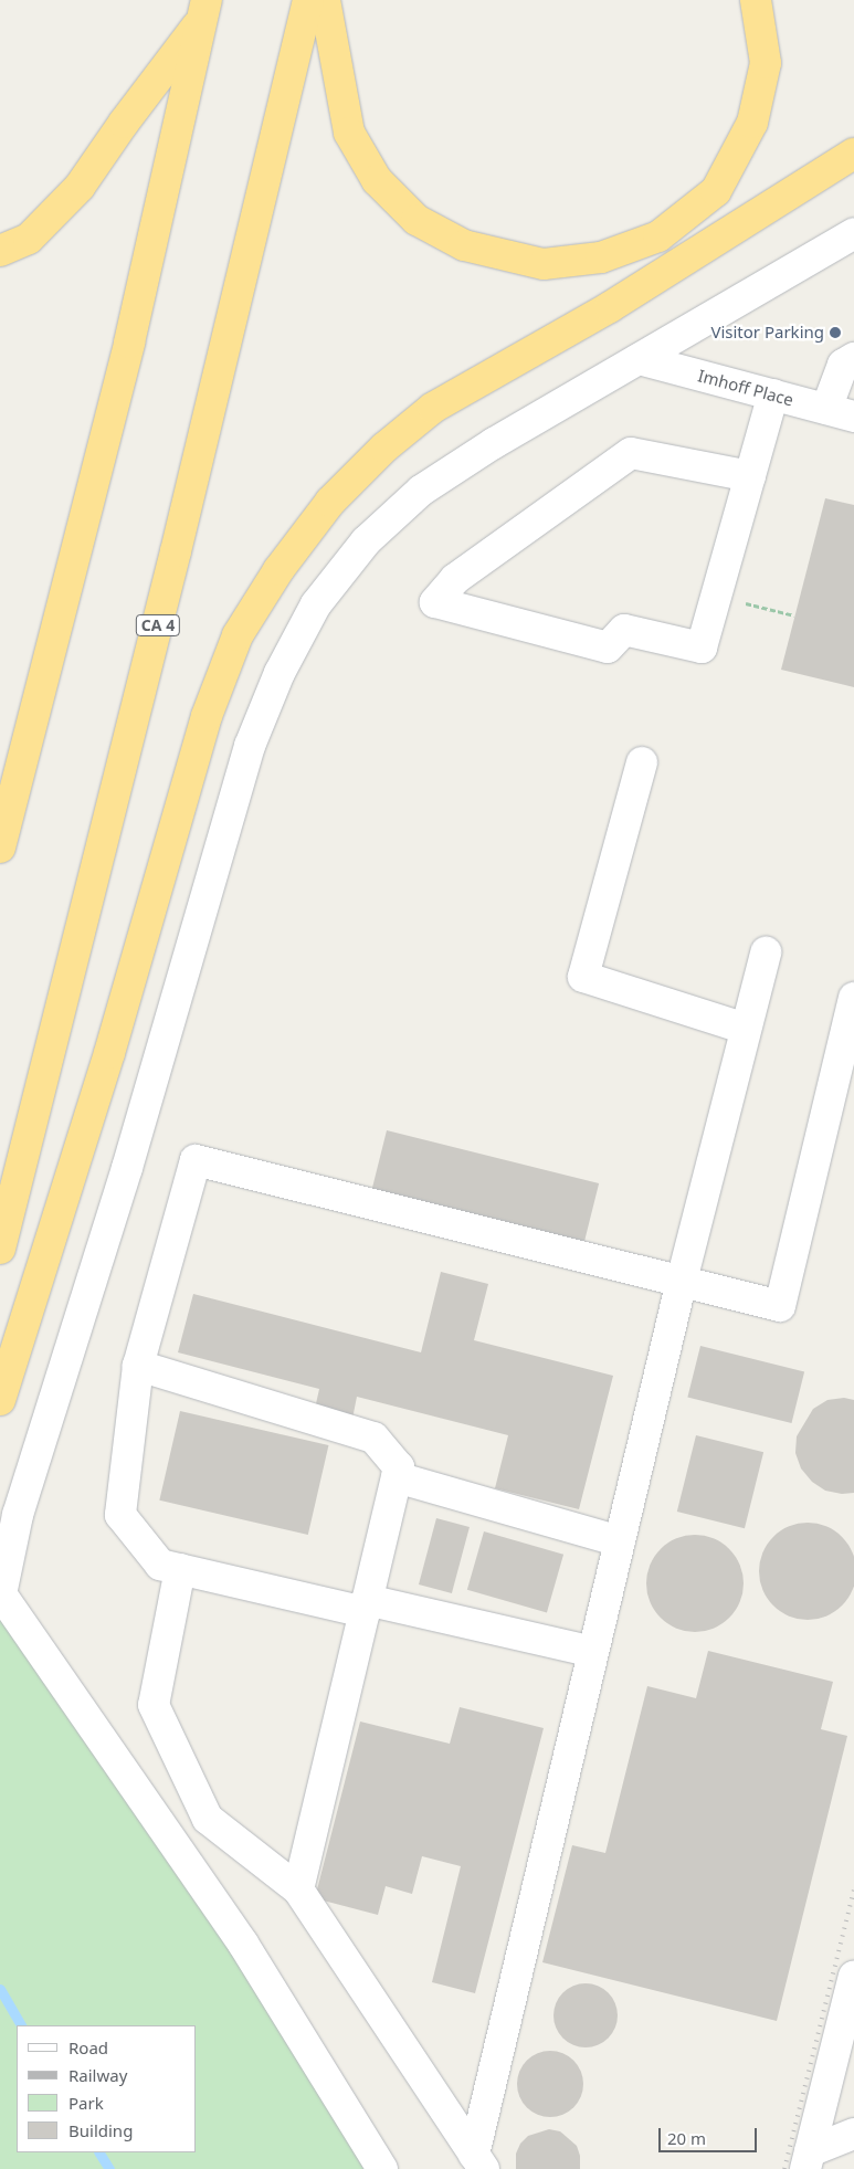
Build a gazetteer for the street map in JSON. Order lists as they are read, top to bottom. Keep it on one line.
{"streets":{"highway":["CA 4"],"street":["Imhoff Place"]},"places":["Visitor Parking"],"legend":["Road","Railway","Park","Building"],"scale_bar":"20 m"}
